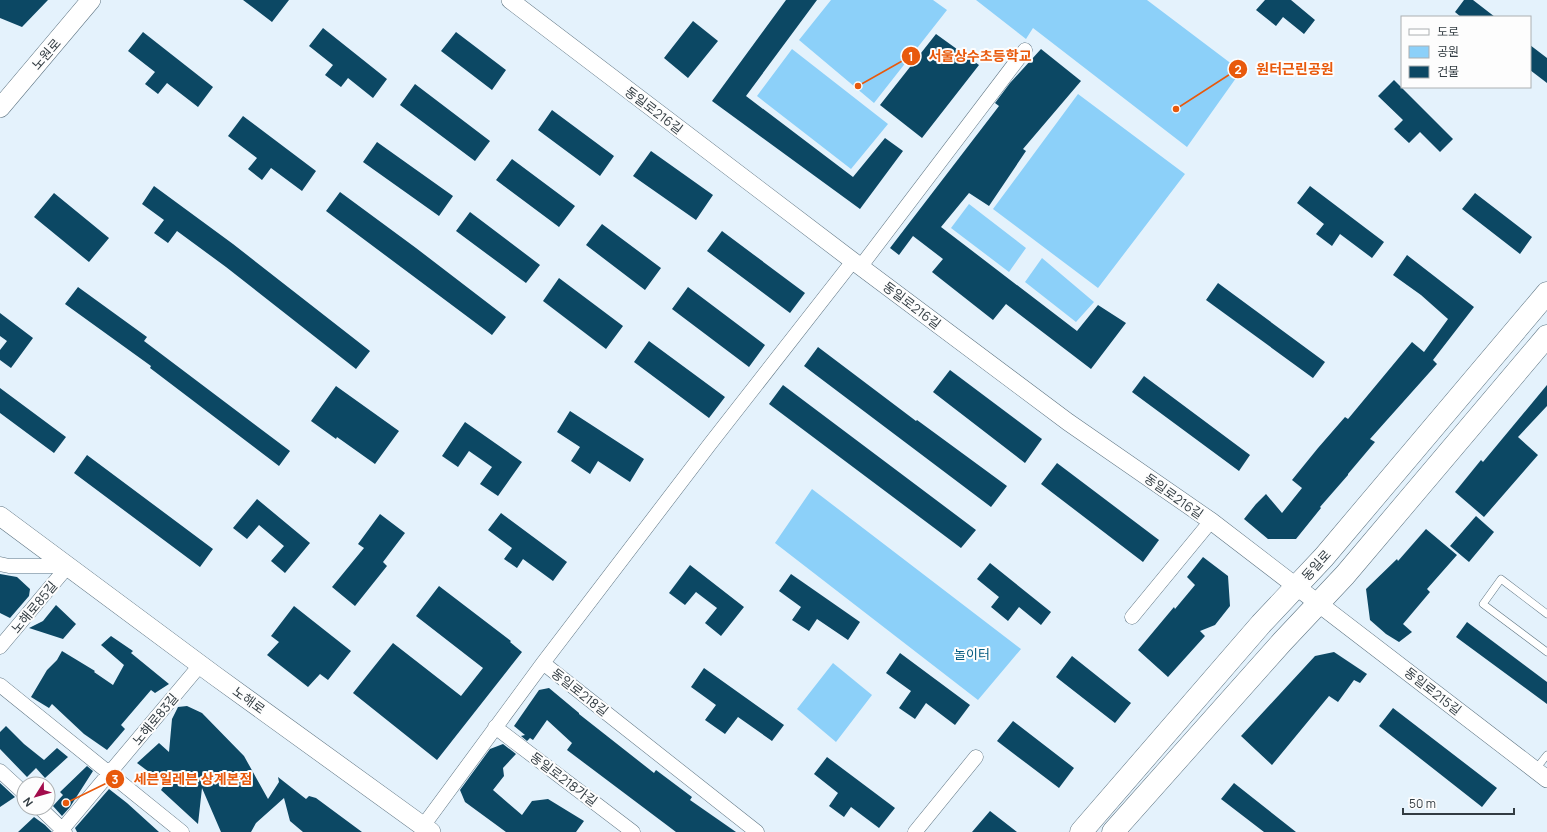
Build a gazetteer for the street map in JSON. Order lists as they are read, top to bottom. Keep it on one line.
{"streets":{"main road":["노원로","동일로","노해로"],"street":["동일로216길","노해로85길","동일로215길","동일로218길","노해로83길","동일로218가길"]},"crossings":[["동일로216길","동일로"],["동일로216길","동일로215길"],["노해로85길","노해로"],["동일로218길","노해로"],["동일로218길","동일로218가길"],["노해로","노해로83길"]],"parks":["놀이터"],"places":["서울상수초등학교","원터근린공원","세븐일레븐 상계본점"],"legend":["도로","공원","건물"],"scale_bar":"50 m","north":"bottom left"}
